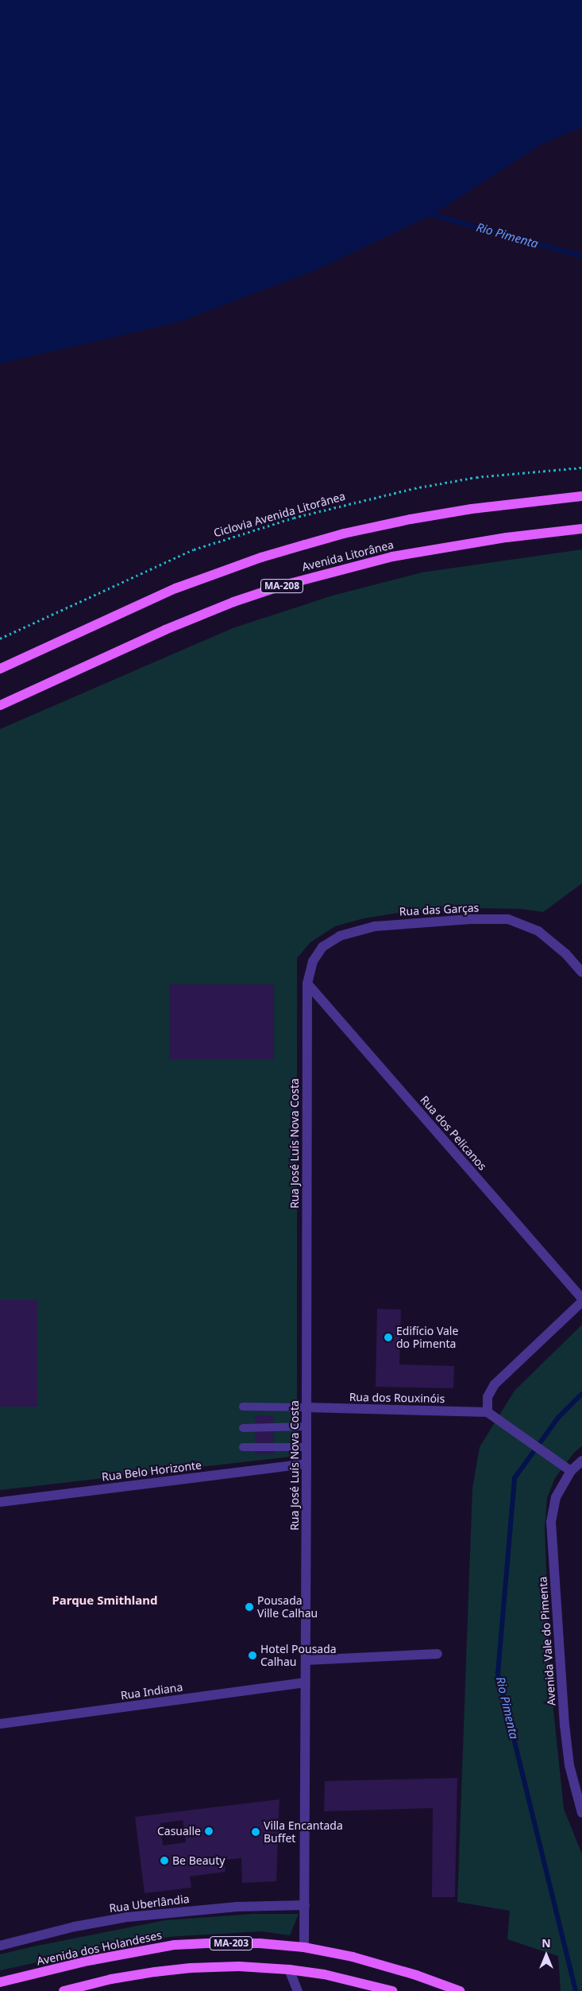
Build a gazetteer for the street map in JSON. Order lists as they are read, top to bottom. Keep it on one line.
{"streets":{"main road":["Avenida Litorânea","MA-208","MA-203","Avenida dos Holandeses"],"street":["Rua das Garças","Rua dos Pelicanos","Rua José Luís Nova Costa","Rua dos Rouxinóis","Rua Belo Horizonte","Avenida Vale do Pimenta","Rua Indiana","Rua Uberlândia"],"path":["Ciclovia Avenida Litorânea"]},"crossings":[["Rua das Garças","Rua dos Pelicanos"],["Rua das Garças","Rua José Luís Nova Costa"],["Rua dos Pelicanos","Rua José Luís Nova Costa"],["Rua José Luís Nova Costa","Rua dos Rouxinóis"],["Rua José Luís Nova Costa","Rua Belo Horizonte"],["Rua José Luís Nova Costa","Rua Indiana"],["Rua José Luís Nova Costa","Rua Uberlândia"],["Rua José Luís Nova Costa","Avenida dos Holandeses"]],"districts":["Parque Smithland"],"water":["Rio Pimenta"],"places":["Edifício Vale do Pimenta","Pousada Ville Calhau","Hotel Pousada Calhau","Casualle","Villa Encantada Buffet","Be Beauty"],"north":"top"}
